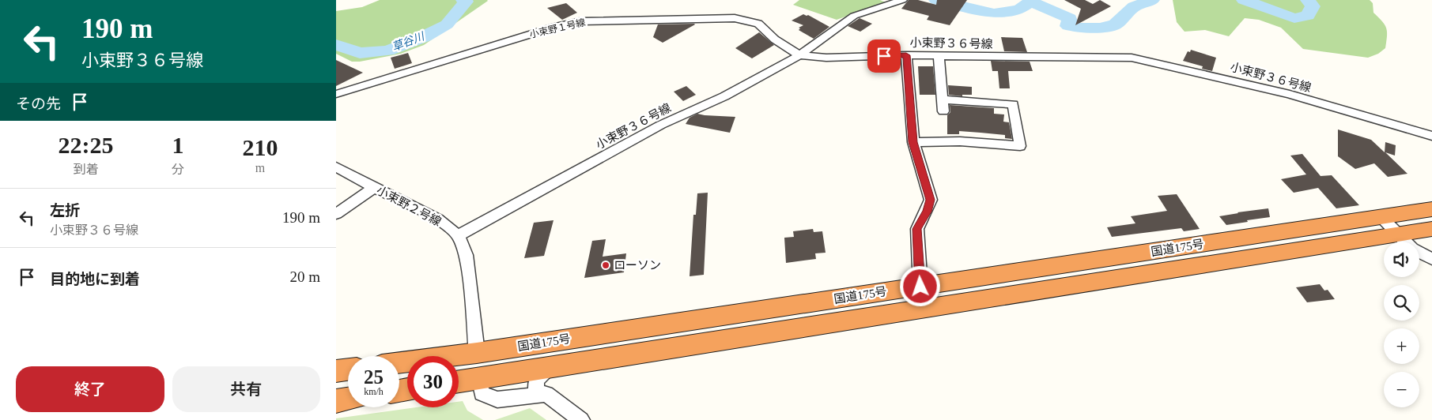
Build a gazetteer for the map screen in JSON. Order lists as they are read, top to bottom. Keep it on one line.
{"streets":{"highway":["国道175号"],"street":["小束野１号線","小束野３６号線","小束野２号線"]},"crossings":[["小束野１号線","小束野３６号線"],["小束野３６号線","小束野２号線"],["小束野２号線","国道175号"]],"water":["草谷川"],"places":["ローソン"],"page":{"turn":["190 m","小束野３６号線"],"then":"その先","eta":["22:25","到着","1","分","210","m"],"list":[{"name":"左折","note":"小束野３６号線","value":"190 m"},{"name":"目的地に到着","value":"20 m"}],"map_buttons":["+","−"],"speed":"25 km/h","limit":"30","buttons":["終了","共有"]}}
